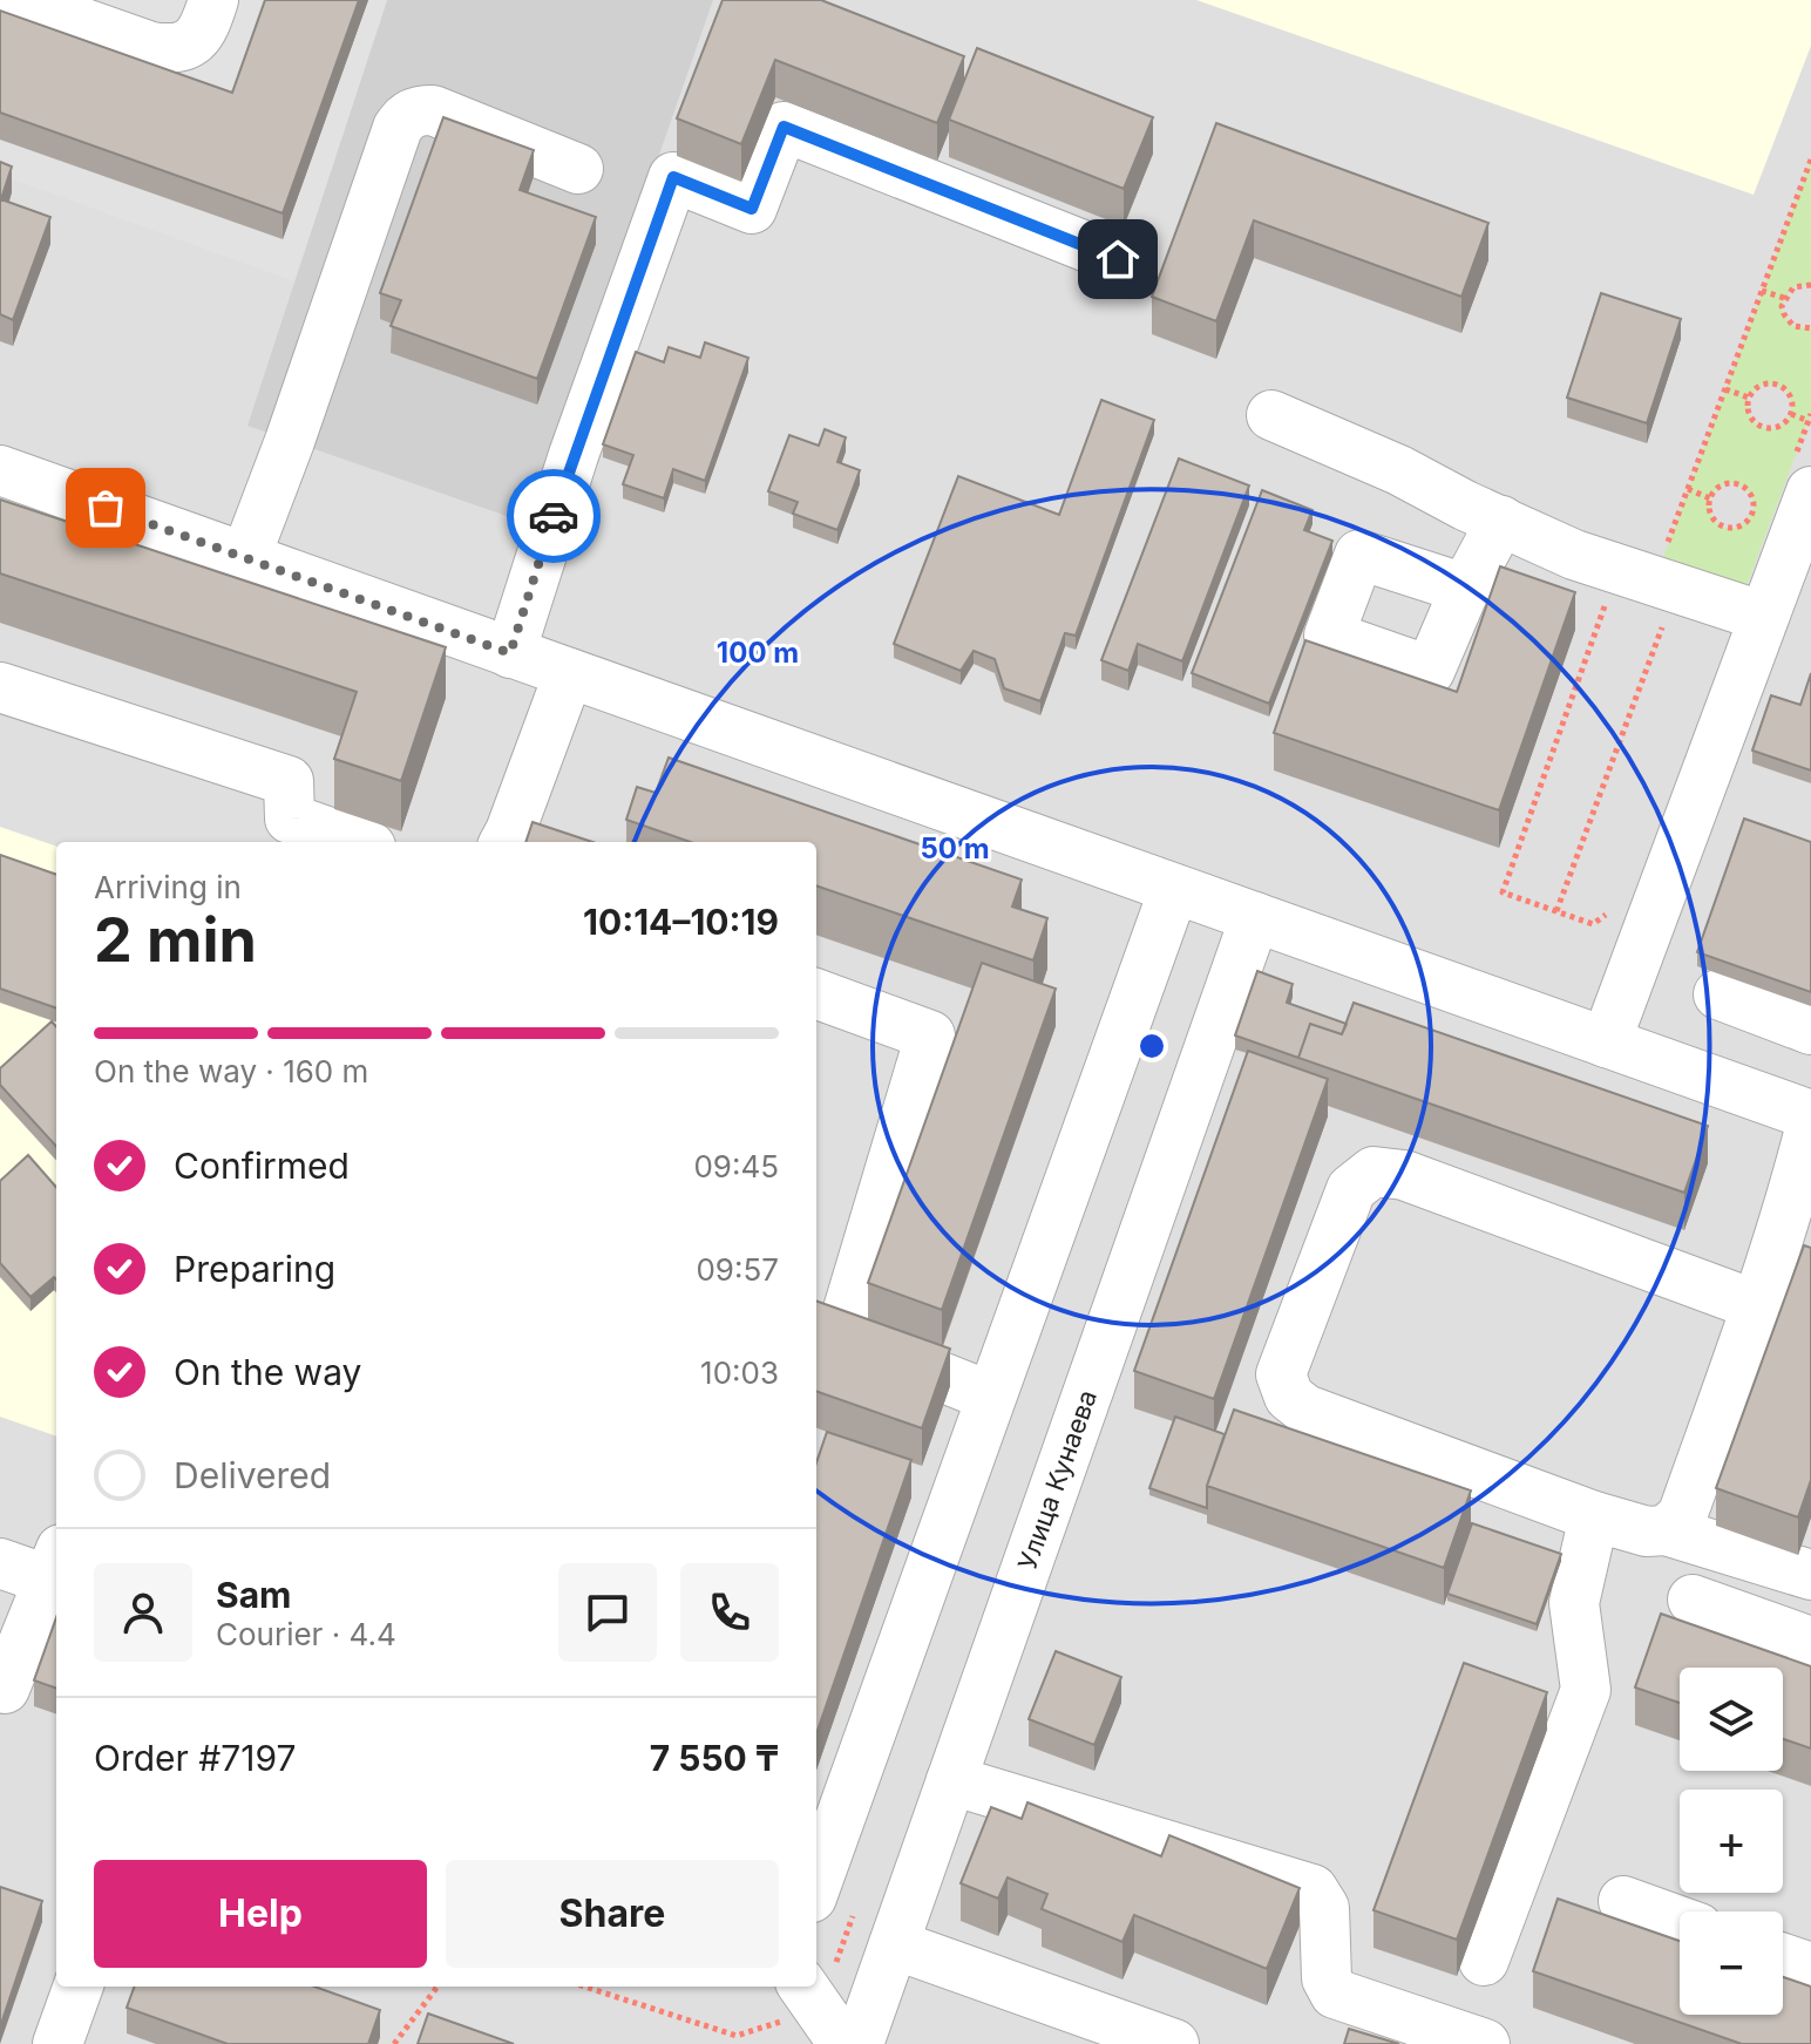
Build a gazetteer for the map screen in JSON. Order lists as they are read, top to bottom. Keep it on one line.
{"streets":{"street":["Улица Кунаева"]},"page":{"heading":["2 min","Arriving in","10:14–10:19"],"panel":["Sam","Courier · 4.4","Order #7197","7 550 ₸"],"bar":"On the way · 160 m","list":[["Confirmed","09:45"],["Preparing","09:57"],["On the way","10:03"],"Delivered"],"map_buttons":["+","−"],"buttons":["Help","Share"]},"rings":["100 m","50 m"]}
